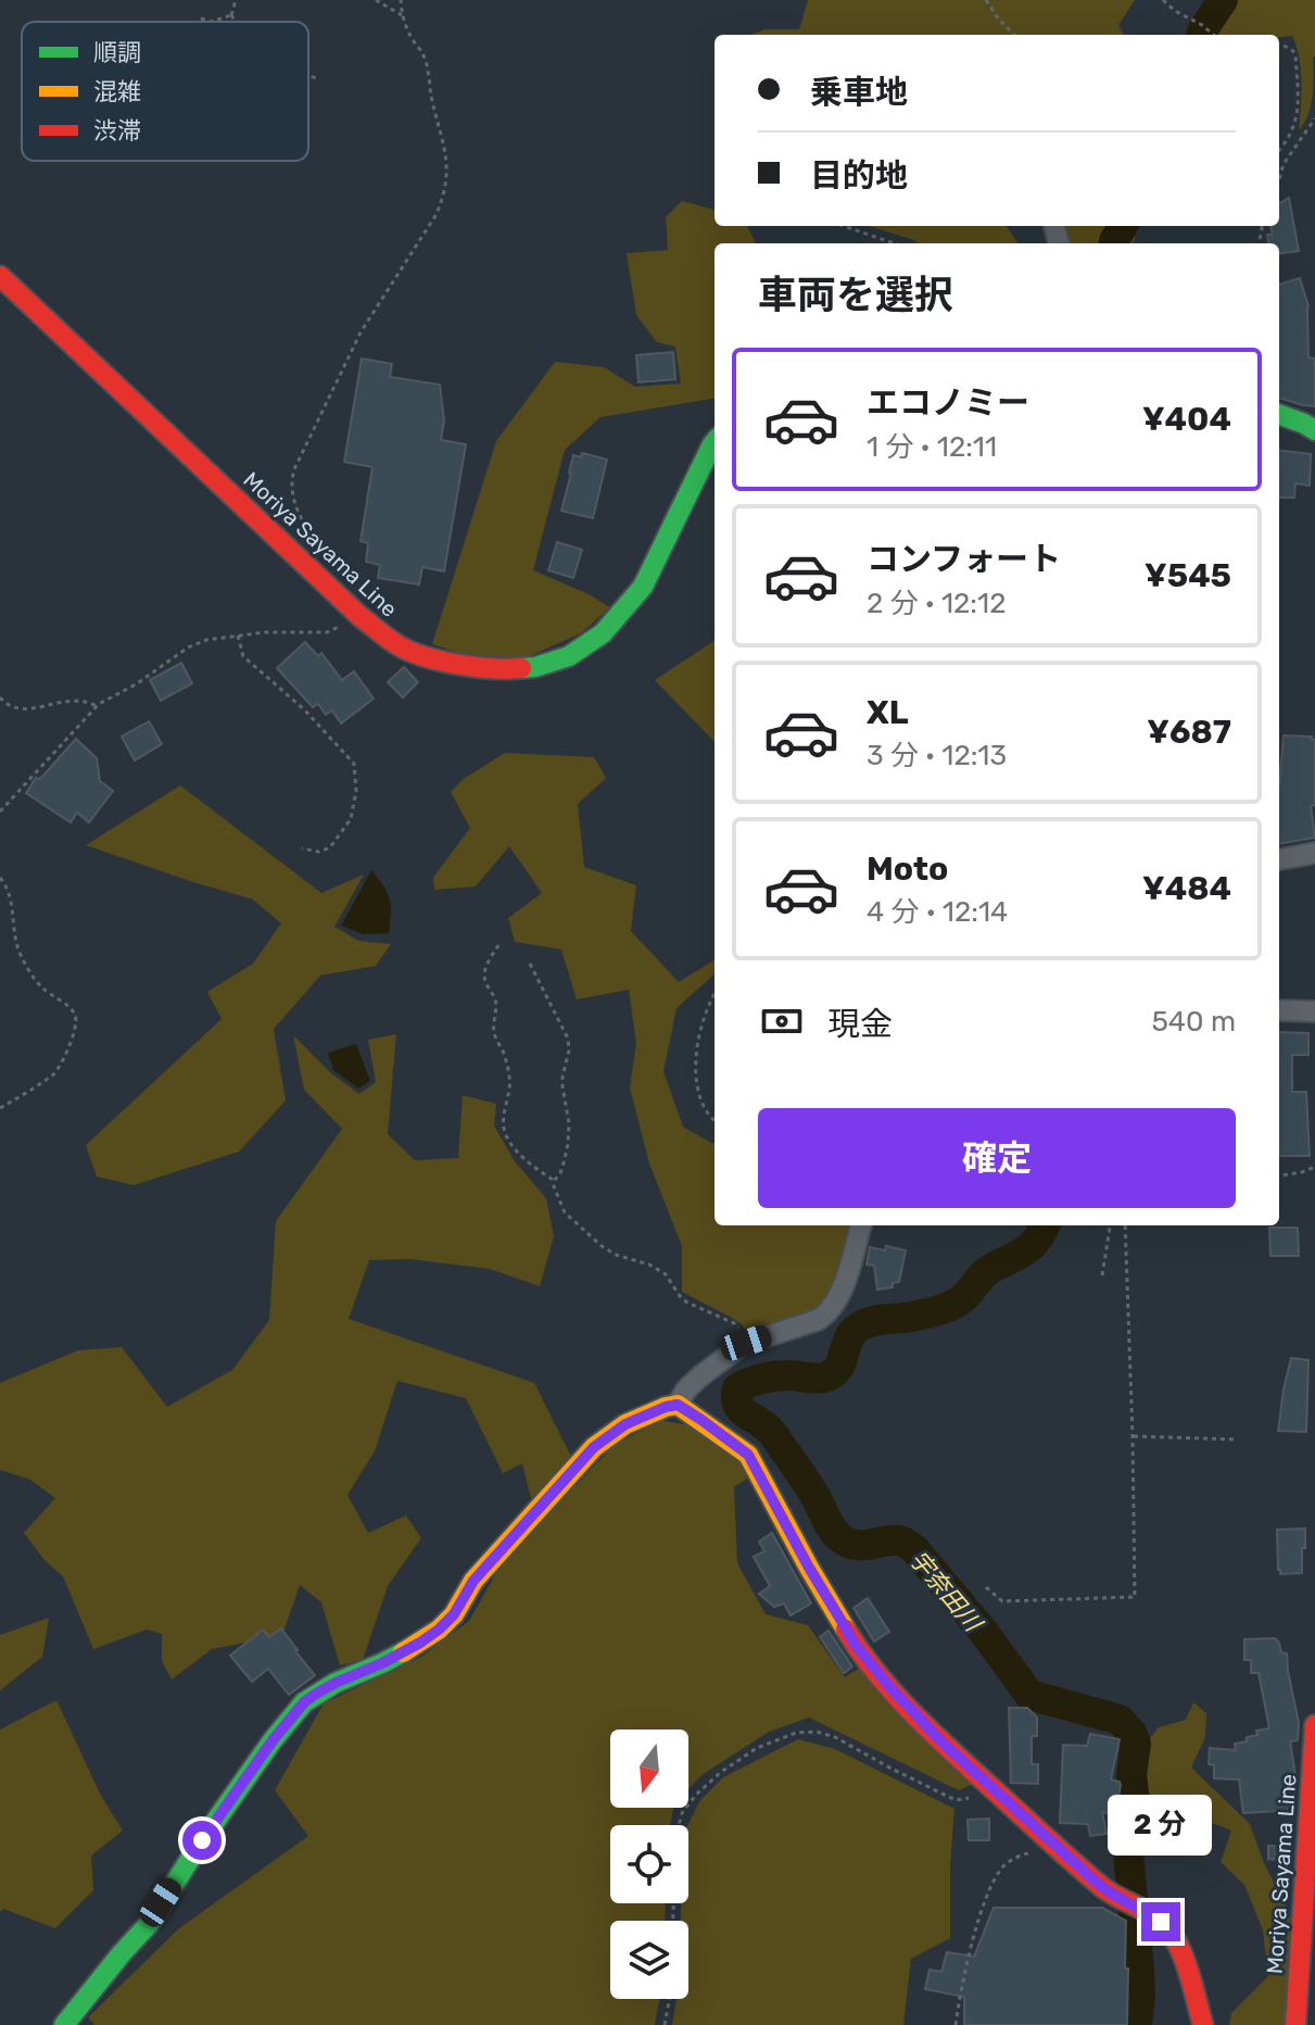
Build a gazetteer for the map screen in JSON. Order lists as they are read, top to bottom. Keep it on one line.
{"streets":{"street":["Moriya Sayama Line"]},"water":["宇奈田川"],"legend":["順調","混雑","渋滞"],"north":"bottom","page":{"banner":["乗車地","目的地"],"heading":"車両を選択","list":[{"name":"エコノミー","note":"1 分 · 12:11","value":"¥404"},{"name":"コンフォート","note":"2 分 · 12:12","value":"¥545"},{"name":"XL","note":"3 分 · 12:13","value":"¥687"},{"name":"Moto","note":"4 分 · 12:14","value":"¥484"}],"pay":["現金","540 m"],"buttons":"確定","bubble":"2 分"}}
